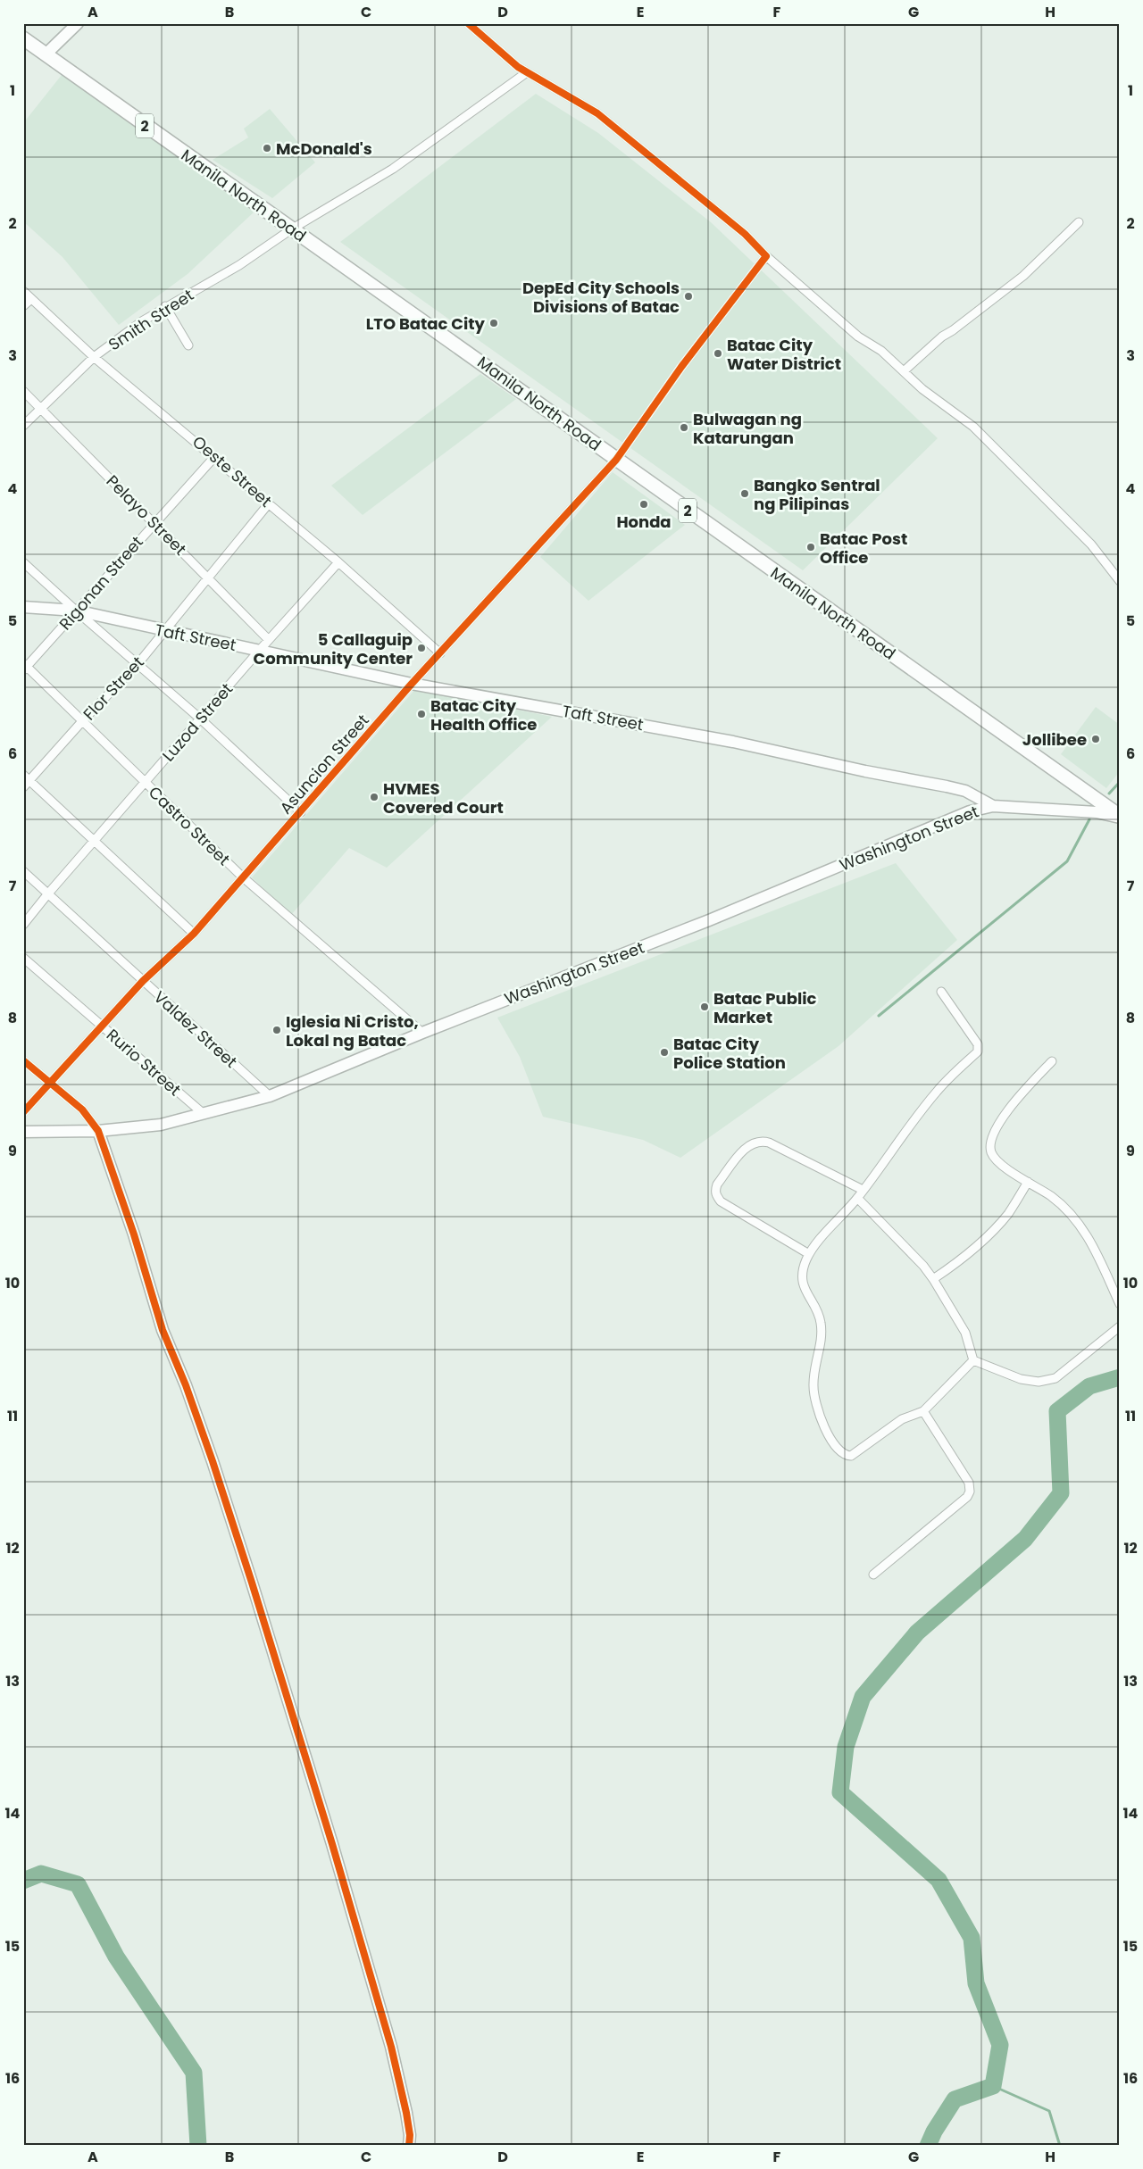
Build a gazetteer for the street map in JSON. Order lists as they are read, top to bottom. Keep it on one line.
{"streets":{"highway":["2","Manila North Road"],"street":["Smith Street","Oeste Street","Pelayo Street","Rigonan Street","Taft Street","Flor Street","Luzod Street","Asuncion Street","Castro Street","Washington Street","Valdez Street","Rurio Street"]},"crossings":[["Manila North Road","Smith Street"],["Manila North Road","Asuncion Street"],["Manila North Road","Washington Street"],["Smith Street","Oeste Street"],["Smith Street","Pelayo Street"],["Oeste Street","Rigonan Street"],["Oeste Street","Flor Street"],["Oeste Street","Luzod Street"],["Oeste Street","Asuncion Street"],["Pelayo Street","Rigonan Street"],["Pelayo Street","Flor Street"],["Pelayo Street","Luzod Street"],["Rigonan Street","Taft Street"],["Rigonan Street","Castro Street"],["Taft Street","Flor Street"],["Taft Street","Luzod Street"],["Taft Street","Asuncion Street"],["Taft Street","Washington Street"],["Flor Street","Castro Street"],["Luzod Street","Castro Street"],["Luzod Street","Valdez Street"],["Asuncion Street","Castro Street"],["Asuncion Street","Valdez Street"],["Asuncion Street","Rurio Street"],["Castro Street","Washington Street"],["Washington Street","Valdez Street"],["Washington Street","Rurio Street"]],"places":["McDonald's","DepEd City Schools Divisions of Batac","LTO Batac City","Batac City Water District","Bulwagan ng Katarungan","Bangko Sentral ng Pilipinas","Honda","Batac Post Office","5 Callaguip Community Center","Batac City Health Office","Jollibee","HVMES Covered Court","Batac Public Market","Iglesia Ni Cristo, Lokal ng Batac","Batac City Police Station"],"grid":{"columns":["A","B","C","D","E","F","G","H"],"rows":["1","2","3","4","5","6","7","8","9","10","11","12","13","14","15","16"]}}
